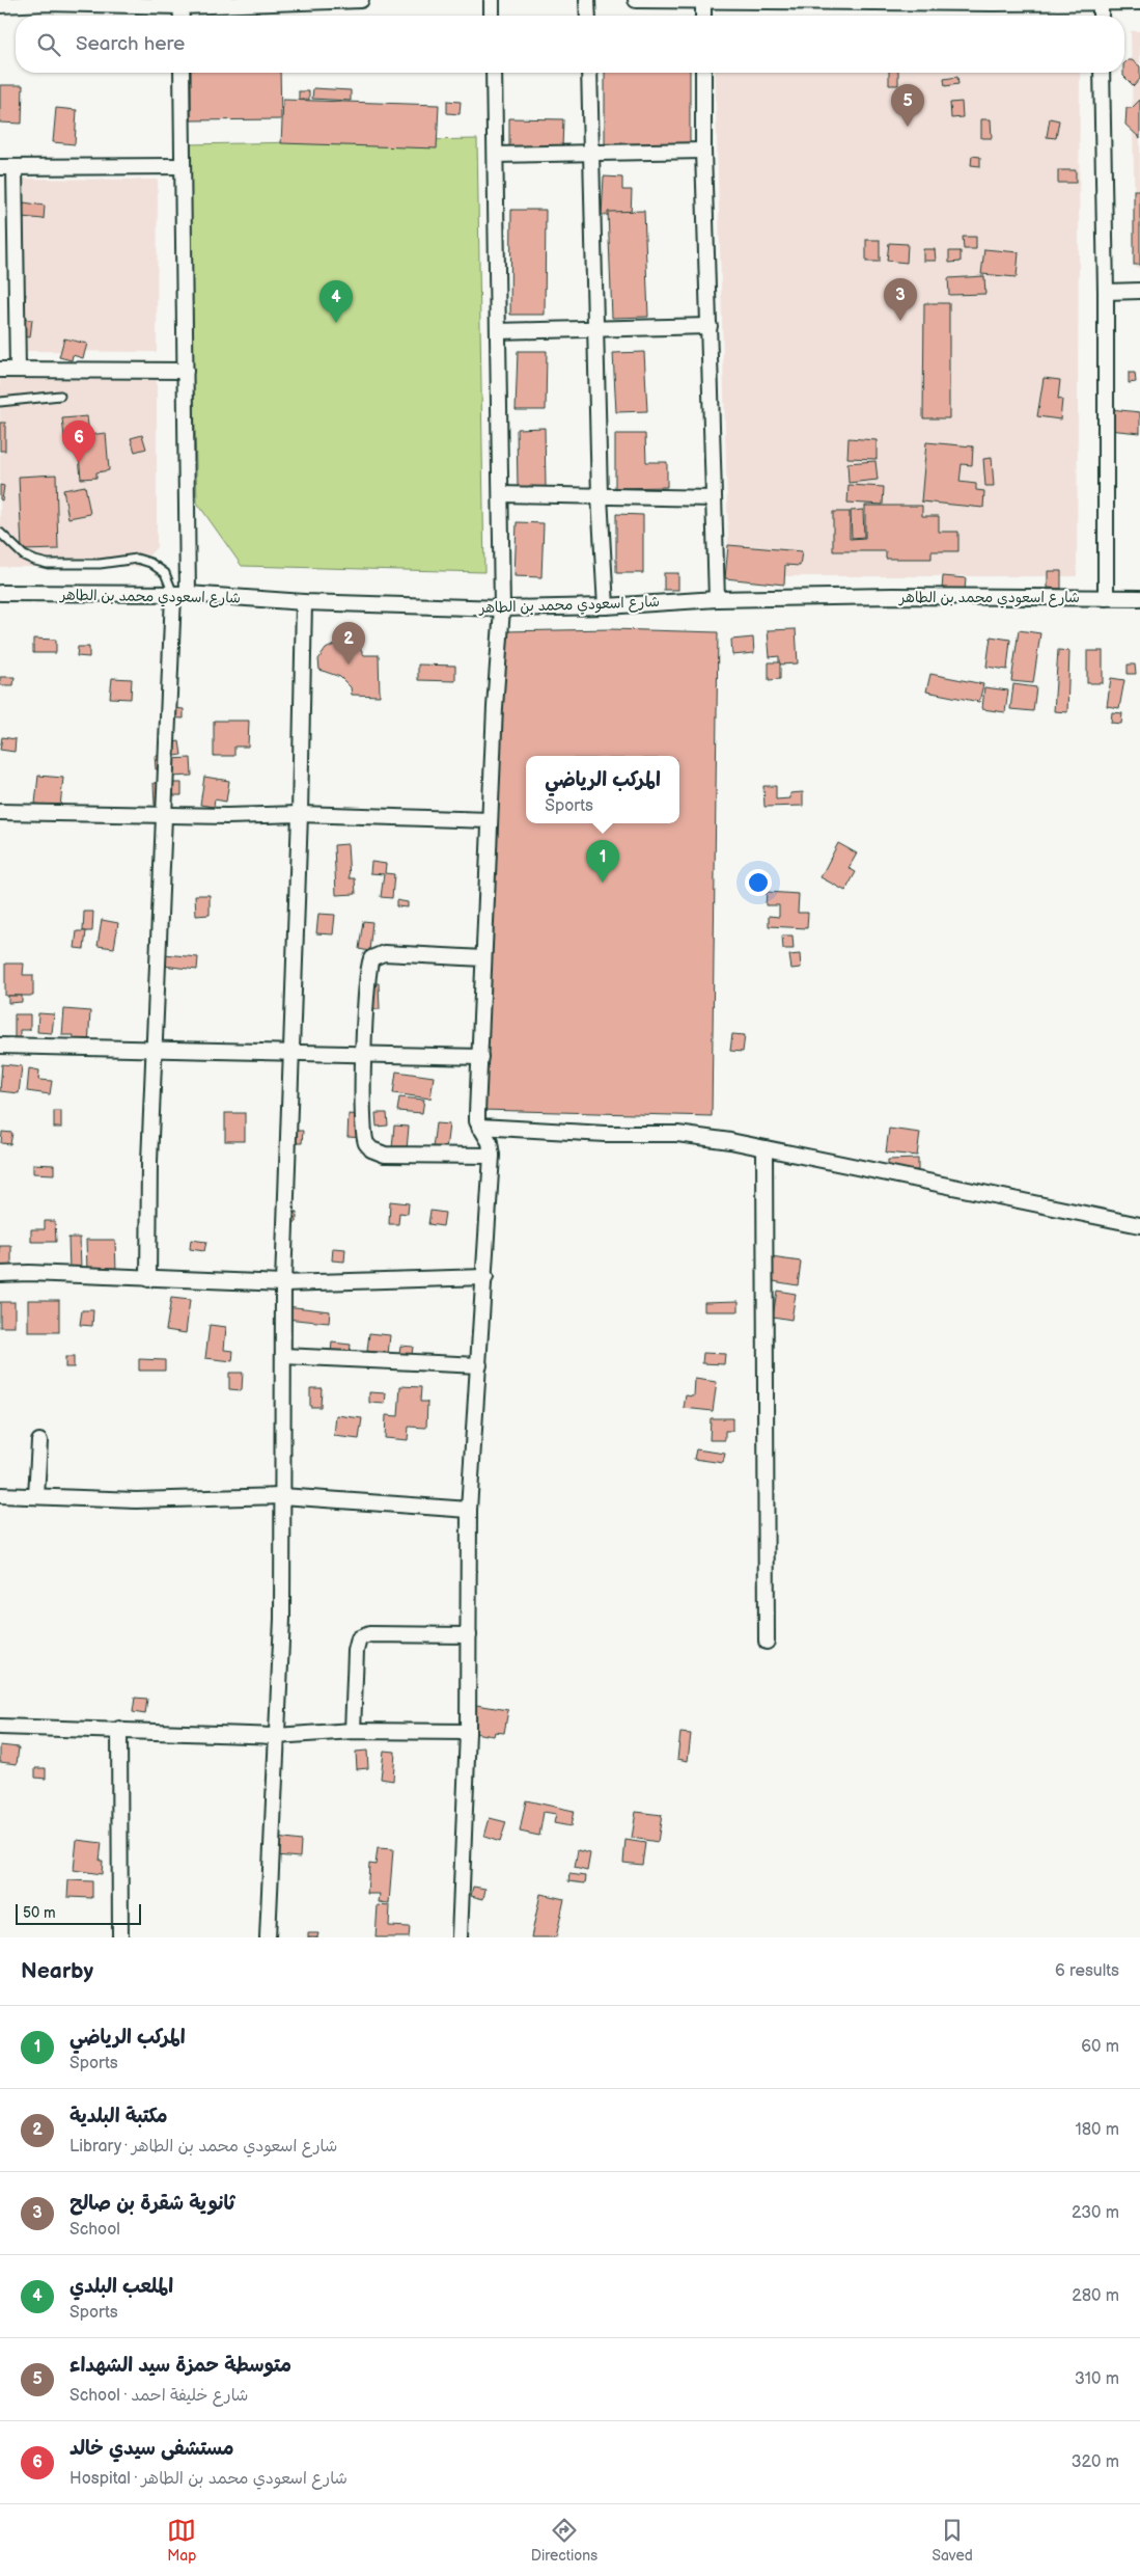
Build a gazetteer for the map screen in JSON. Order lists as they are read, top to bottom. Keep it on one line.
{"streets":{"street":["شارع اسعودي محمد بن الطاهر"]},"scale_bar":"50 m","page":{"search":"Search here","pins":["5","3","4","6","2","1"],"popup":["المركب الرياضي","Sports"],"scale":"50 m","heading":["Nearby","6 results"],"list":[{"mark":"1","name":"المركب الرياضي","note":"Sports","value":"60 m"},{"mark":"2","name":"مكتبة البلدية","note":"Library · شارع اسعودي محمد بن الطاهر","value":"180 m"},{"mark":"3","name":"ثانوية شقرة بن صالح","note":"School","value":"230 m"},{"mark":"4","name":"الملعب البلدي","note":"Sports","value":"280 m"},{"mark":"5","name":"متوسطة حمزة سيد الشهداء","note":"School · شارع خليفة احمد","value":"310 m"},{"mark":"6","name":"مستشفى سيدي خالد","note":"Hospital · شارع اسعودي محمد بن الطاهر","value":"320 m"}],"nav":["Map","Directions","Saved"]}}
